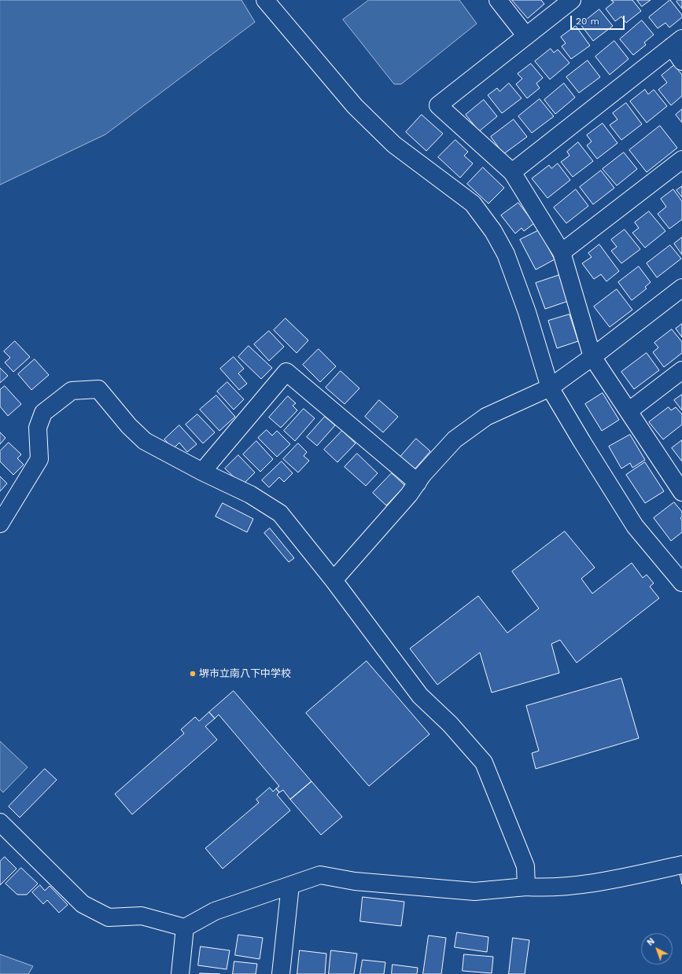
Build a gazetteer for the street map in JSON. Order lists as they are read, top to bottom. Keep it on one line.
{"places":["堺市立南八下中学校"],"scale_bar":"20 m","north":"top left"}
